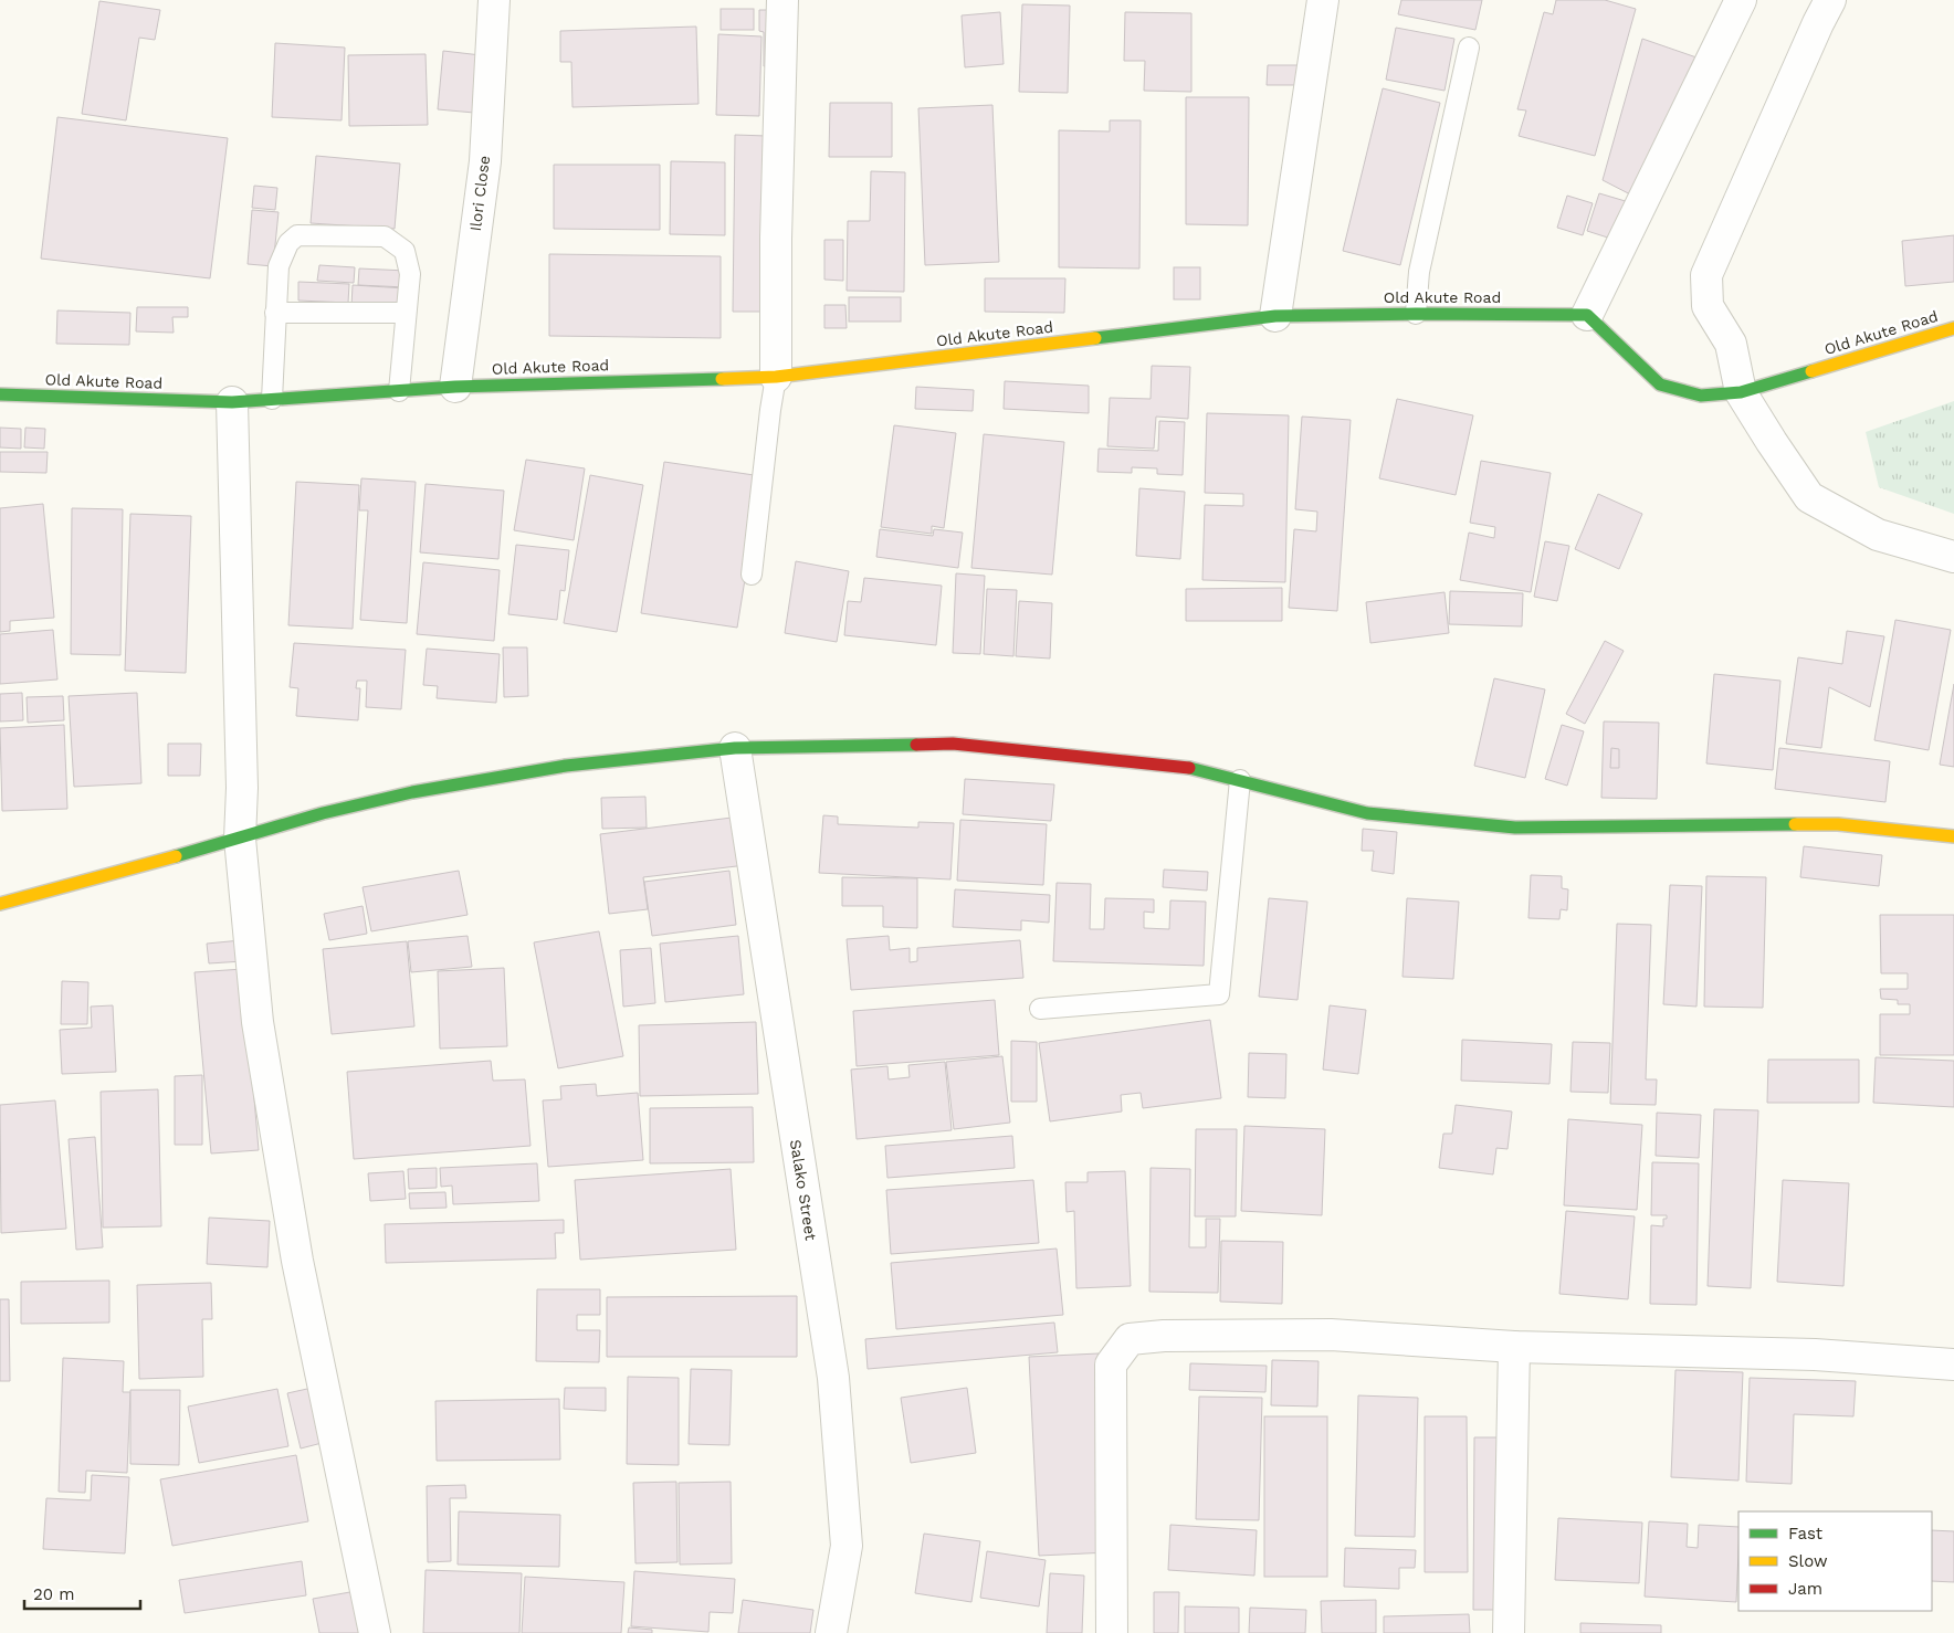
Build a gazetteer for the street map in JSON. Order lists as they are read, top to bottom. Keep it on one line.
{"streets":{"street":["Ilori Close","Old Akute Road","Salako Street"]},"crossings":[["Ilori Close","Old Akute Road"]],"legend":["Fast","Slow","Jam"],"scale_bar":"20 m"}
